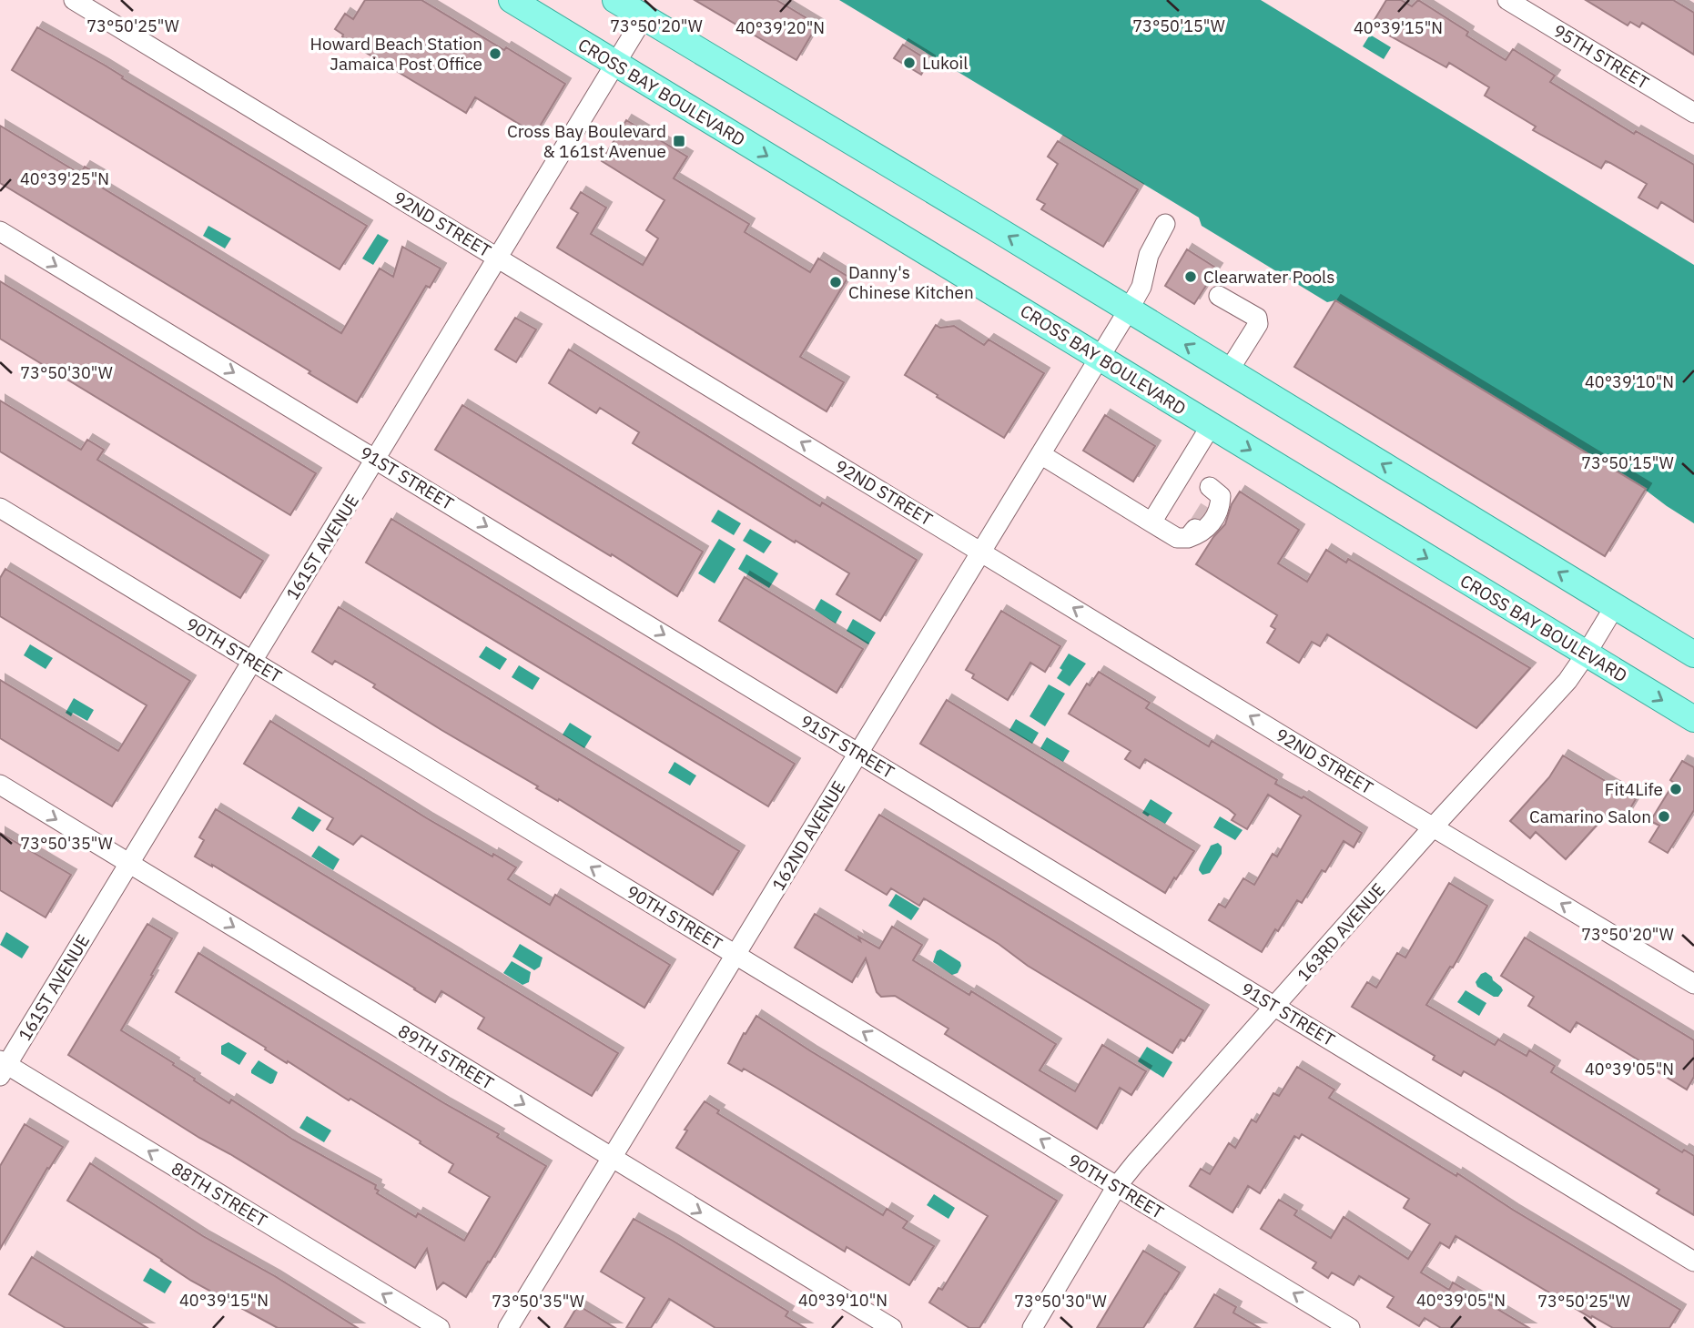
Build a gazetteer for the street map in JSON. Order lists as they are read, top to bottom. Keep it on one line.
{"streets":{"main road":["CROSS BAY BOULEVARD"],"street":["95TH STREET","92ND STREET","91ST STREET","161ST AVENUE","90TH STREET","162ND AVENUE","163RD AVENUE","89TH STREET","88TH STREET"]},"crossings":[["CROSS BAY BOULEVARD","161ST AVENUE"],["CROSS BAY BOULEVARD","162ND AVENUE"],["CROSS BAY BOULEVARD","163RD AVENUE"],["92ND STREET","161ST AVENUE"],["92ND STREET","162ND AVENUE"],["92ND STREET","163RD AVENUE"],["91ST STREET","161ST AVENUE"],["91ST STREET","162ND AVENUE"],["91ST STREET","163RD AVENUE"],["161ST AVENUE","90TH STREET"],["161ST AVENUE","89TH STREET"],["161ST AVENUE","88TH STREET"],["90TH STREET","162ND AVENUE"],["90TH STREET","163RD AVENUE"],["162ND AVENUE","89TH STREET"]],"one_way":["92ND STREET","91ST STREET","90TH STREET","89TH STREET","88TH STREET"],"places":{"other":["Howard Beach Station Jamaica Post Office","Lukoil","Clearwater Pools","Danny's Chinese Kitchen","Fit4Life","Camarino Salon"],"transit":["Cross Bay Boulevard & 161st Avenue"]},"coordinates":["73°50'25\"W","73°50'20\"W","73°50'15\"W","40°39'20\"N","40°39'15\"N","40°39'25\"N","73°50'30\"W","40°39'10\"N","73°50'35\"W","40°39'05\"N"]}
